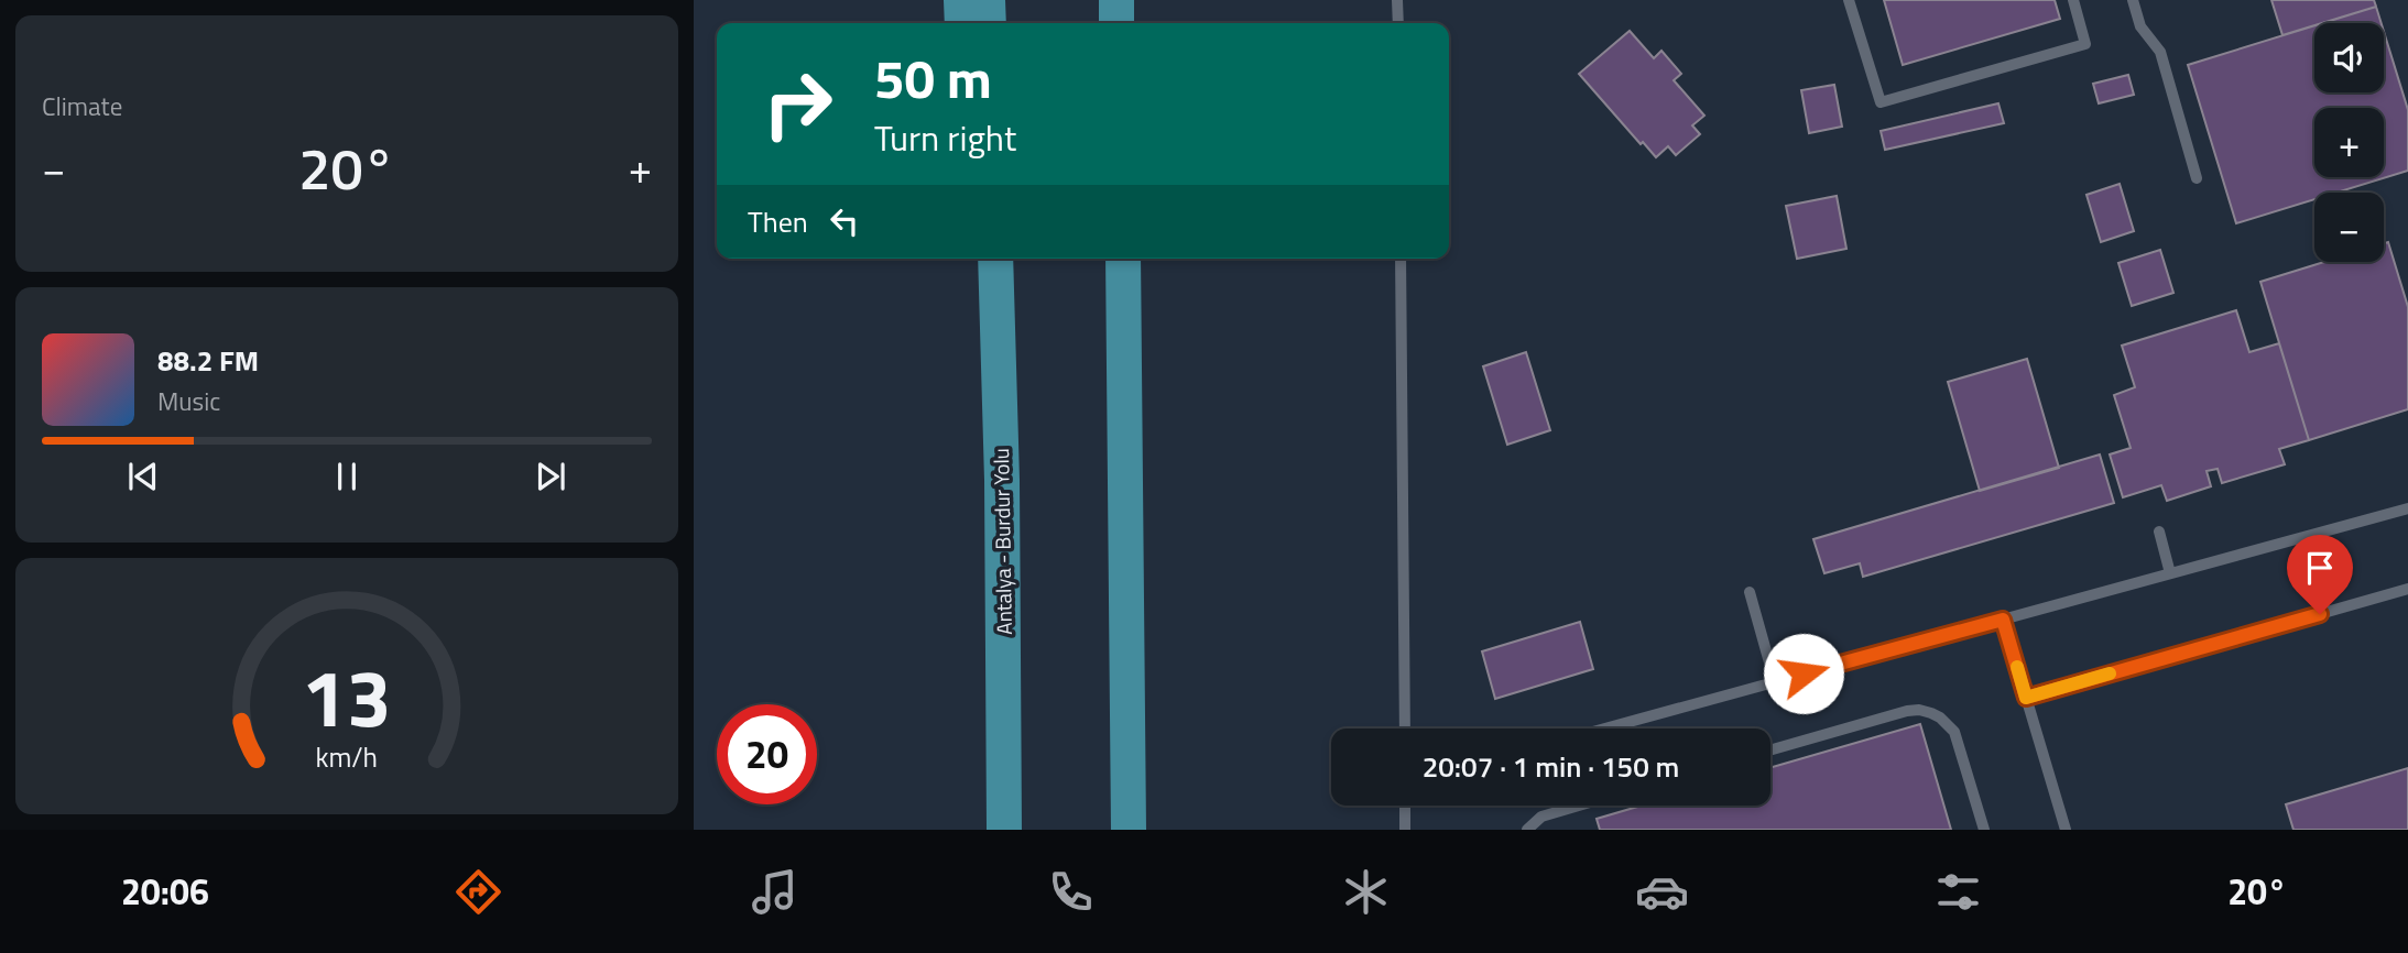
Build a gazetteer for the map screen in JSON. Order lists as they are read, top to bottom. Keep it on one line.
{"streets":{"highway":["Antalya - Burdur Yolu"]},"page":{"tile":"Climate","map_buttons":["+","−"],"turn":["50 m","Turn right"],"heat":["−","20°","+"],"then":"Then","song":["88.2 FM","Music"],"limit":"20","trip":"20:07 · 1 min · 150 m","tabs":["20:06","20°"],"gauge":["13","km/h"]}}
